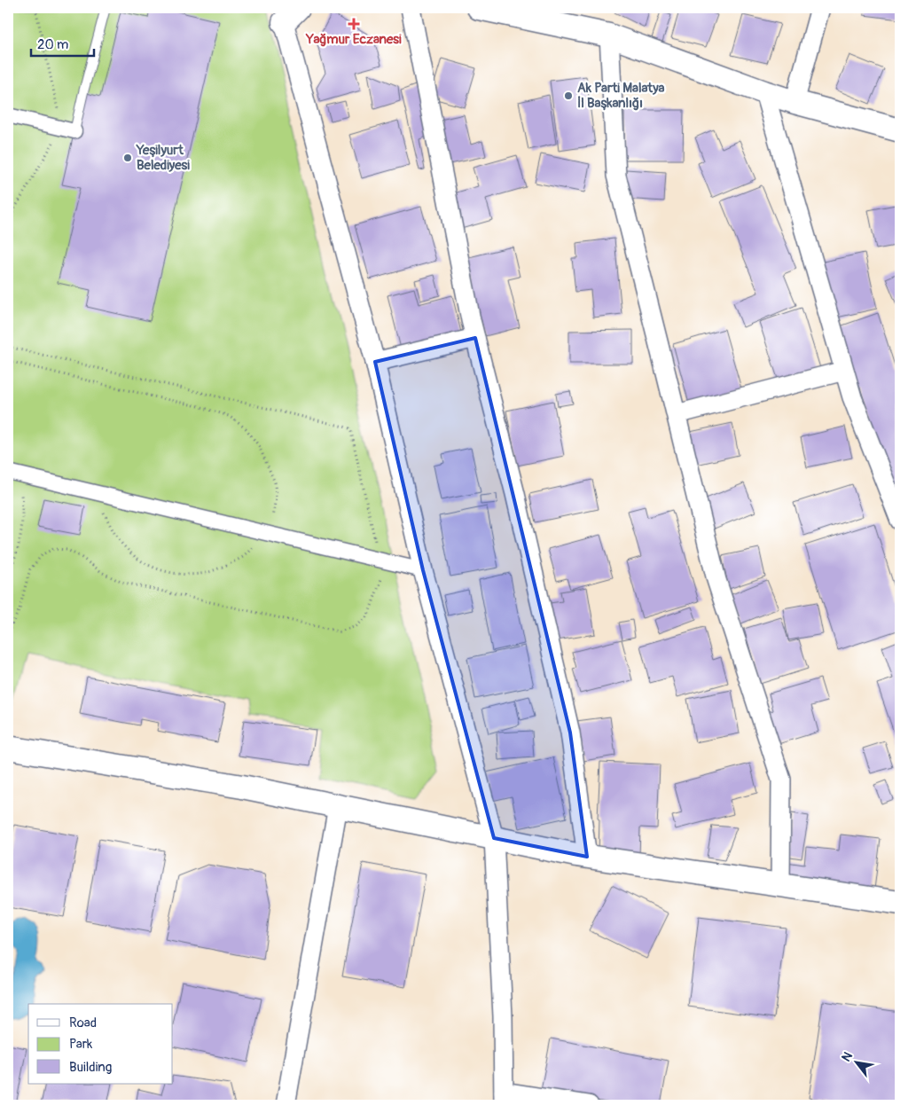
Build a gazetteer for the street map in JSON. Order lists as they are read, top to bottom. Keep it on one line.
{"places":{"health":["Yağmur Eczanesi"],"other":["Ak Parti Malatya İl Başkanlığı","Yeşilyurt Belediyesi"]},"legend":["Road","Park","Building"],"scale_bar":"20 m","north":"top left"}
